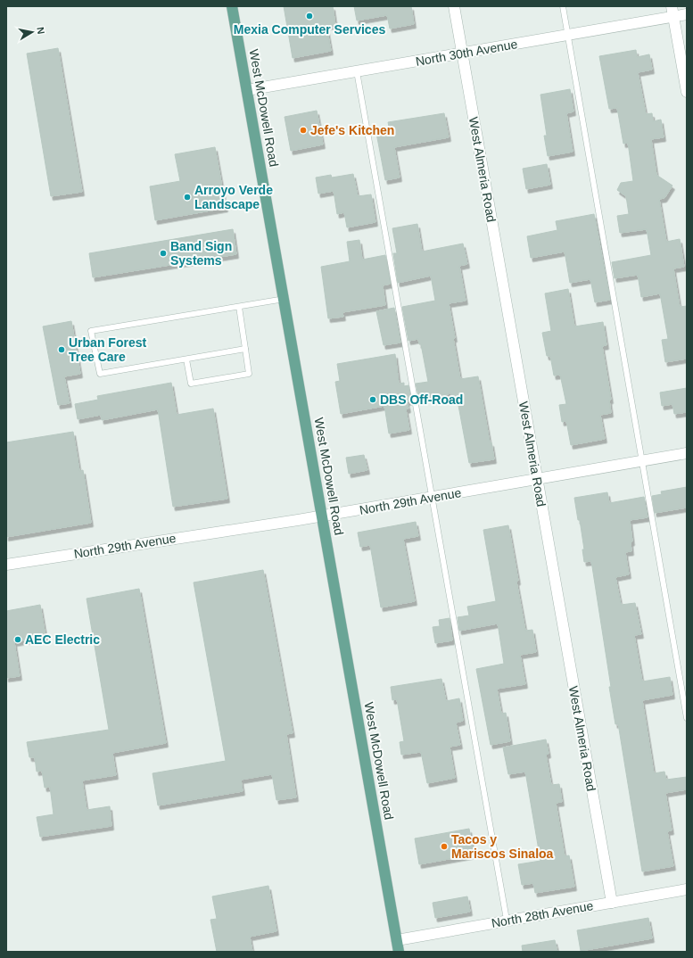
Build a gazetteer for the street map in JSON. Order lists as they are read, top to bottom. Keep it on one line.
{"streets":{"main road":["West McDowell Road"],"street":["North 30th Avenue","West Almeria Road","North 29th Avenue","North 28th Avenue"]},"crossings":[["North 30th Avenue","West McDowell Road"],["North 30th Avenue","West Almeria Road"],["West McDowell Road","North 29th Avenue"],["West McDowell Road","North 28th Avenue"],["West Almeria Road","North 29th Avenue"],["West Almeria Road","North 28th Avenue"]],"places":["Mexia Computer Services","Jefe's Kitchen","Arroyo Verde Landscape","Band Sign Systems","Urban Forest Tree Care","DBS Off-Road","AEC Electric","Tacos y Mariscos Sinaloa"],"north":"right"}
